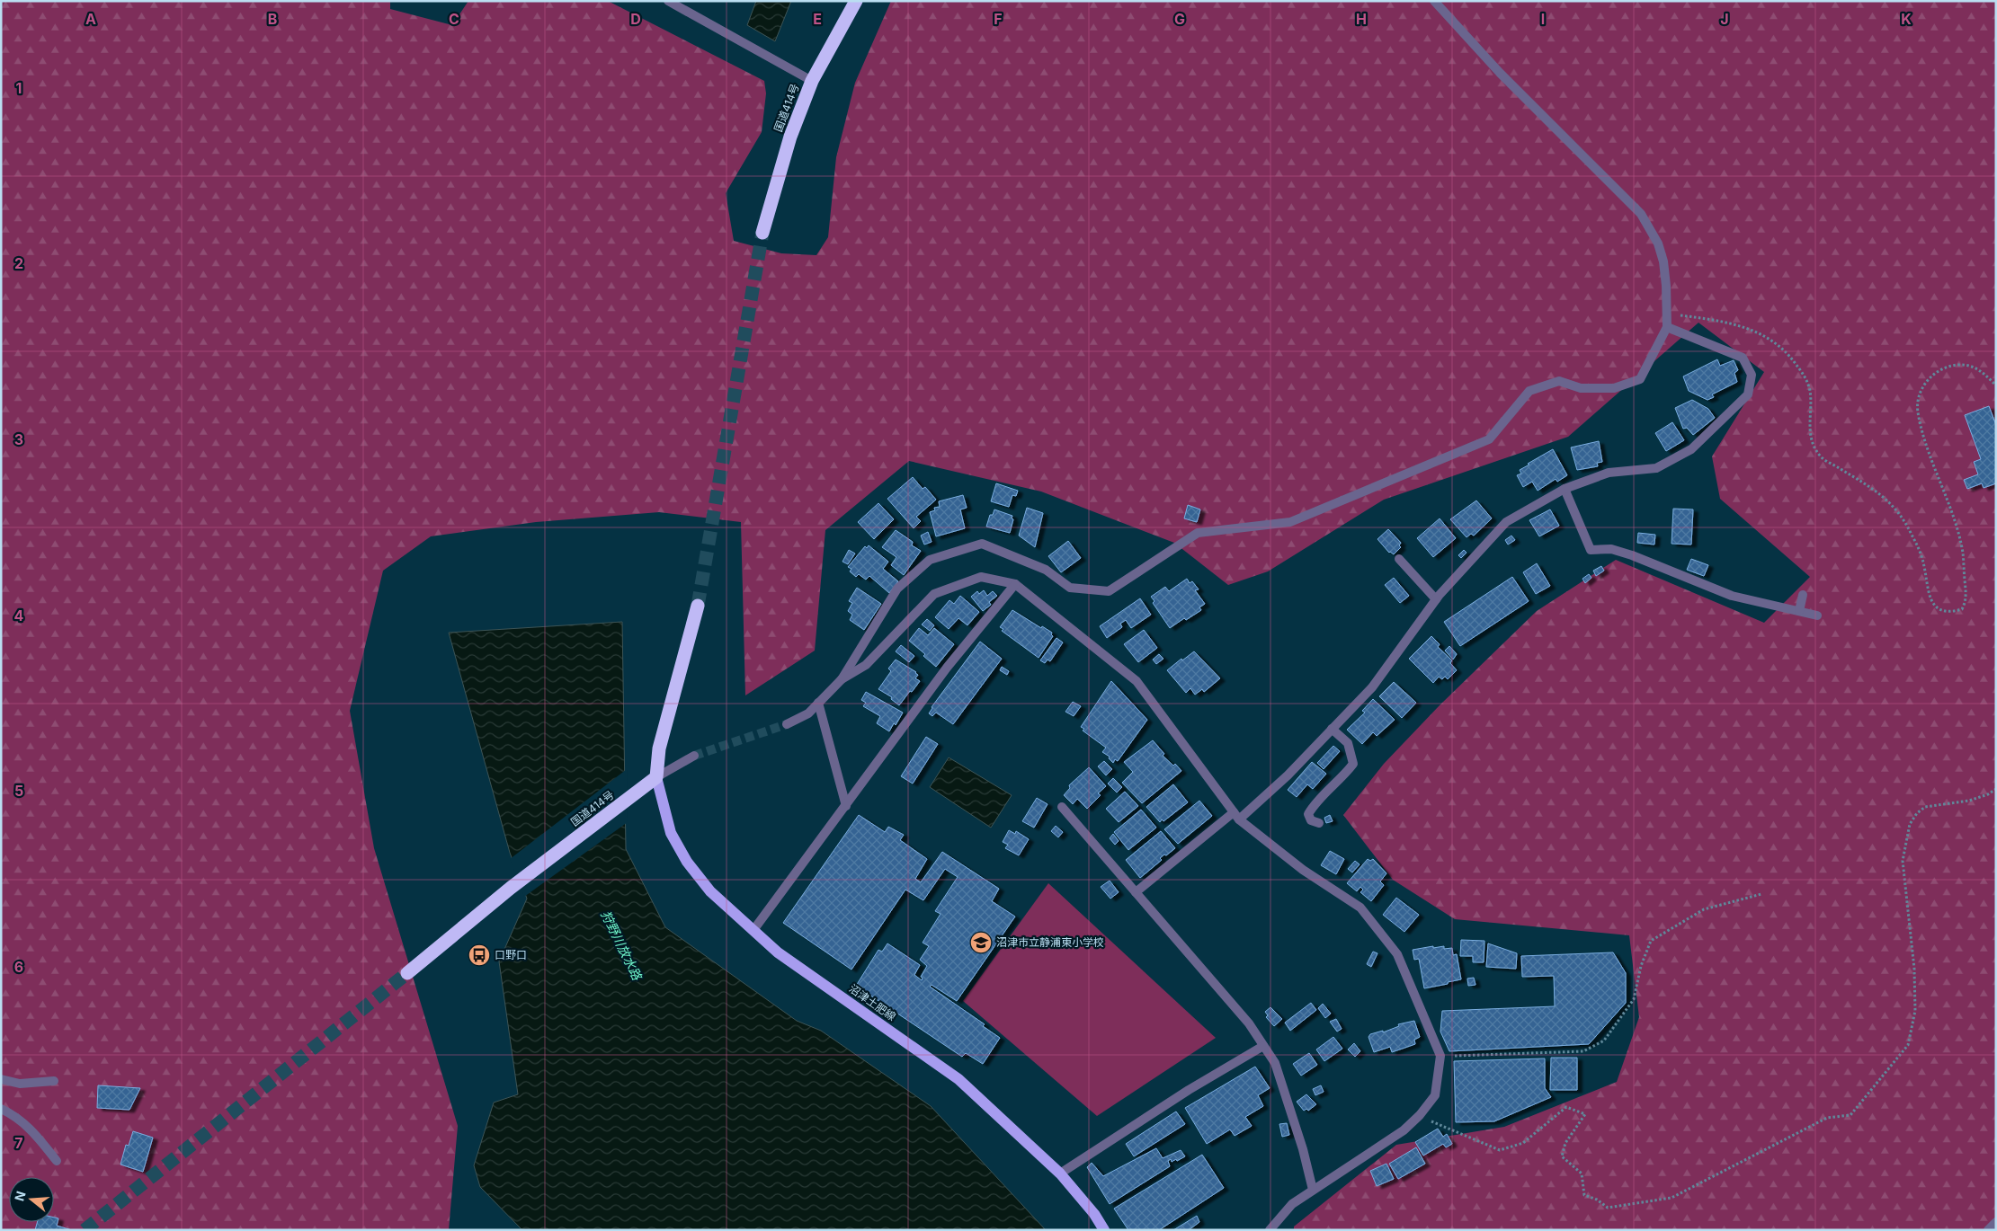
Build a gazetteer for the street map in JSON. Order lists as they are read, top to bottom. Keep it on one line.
{"streets":{"highway":["国道414号"],"main road":["沼津土肥線"]},"crossings":[["国道414号","沼津土肥線"]],"water":["狩野川放水路"],"places":{"school or university":["沼津市立静浦東小学校"],"bus stop":["口野口"]},"north":"left","grid":{"columns":["A","B","C","D","E","F","G","H","I","J","K"],"rows":["1","2","3","4","5","6","7"]}}
